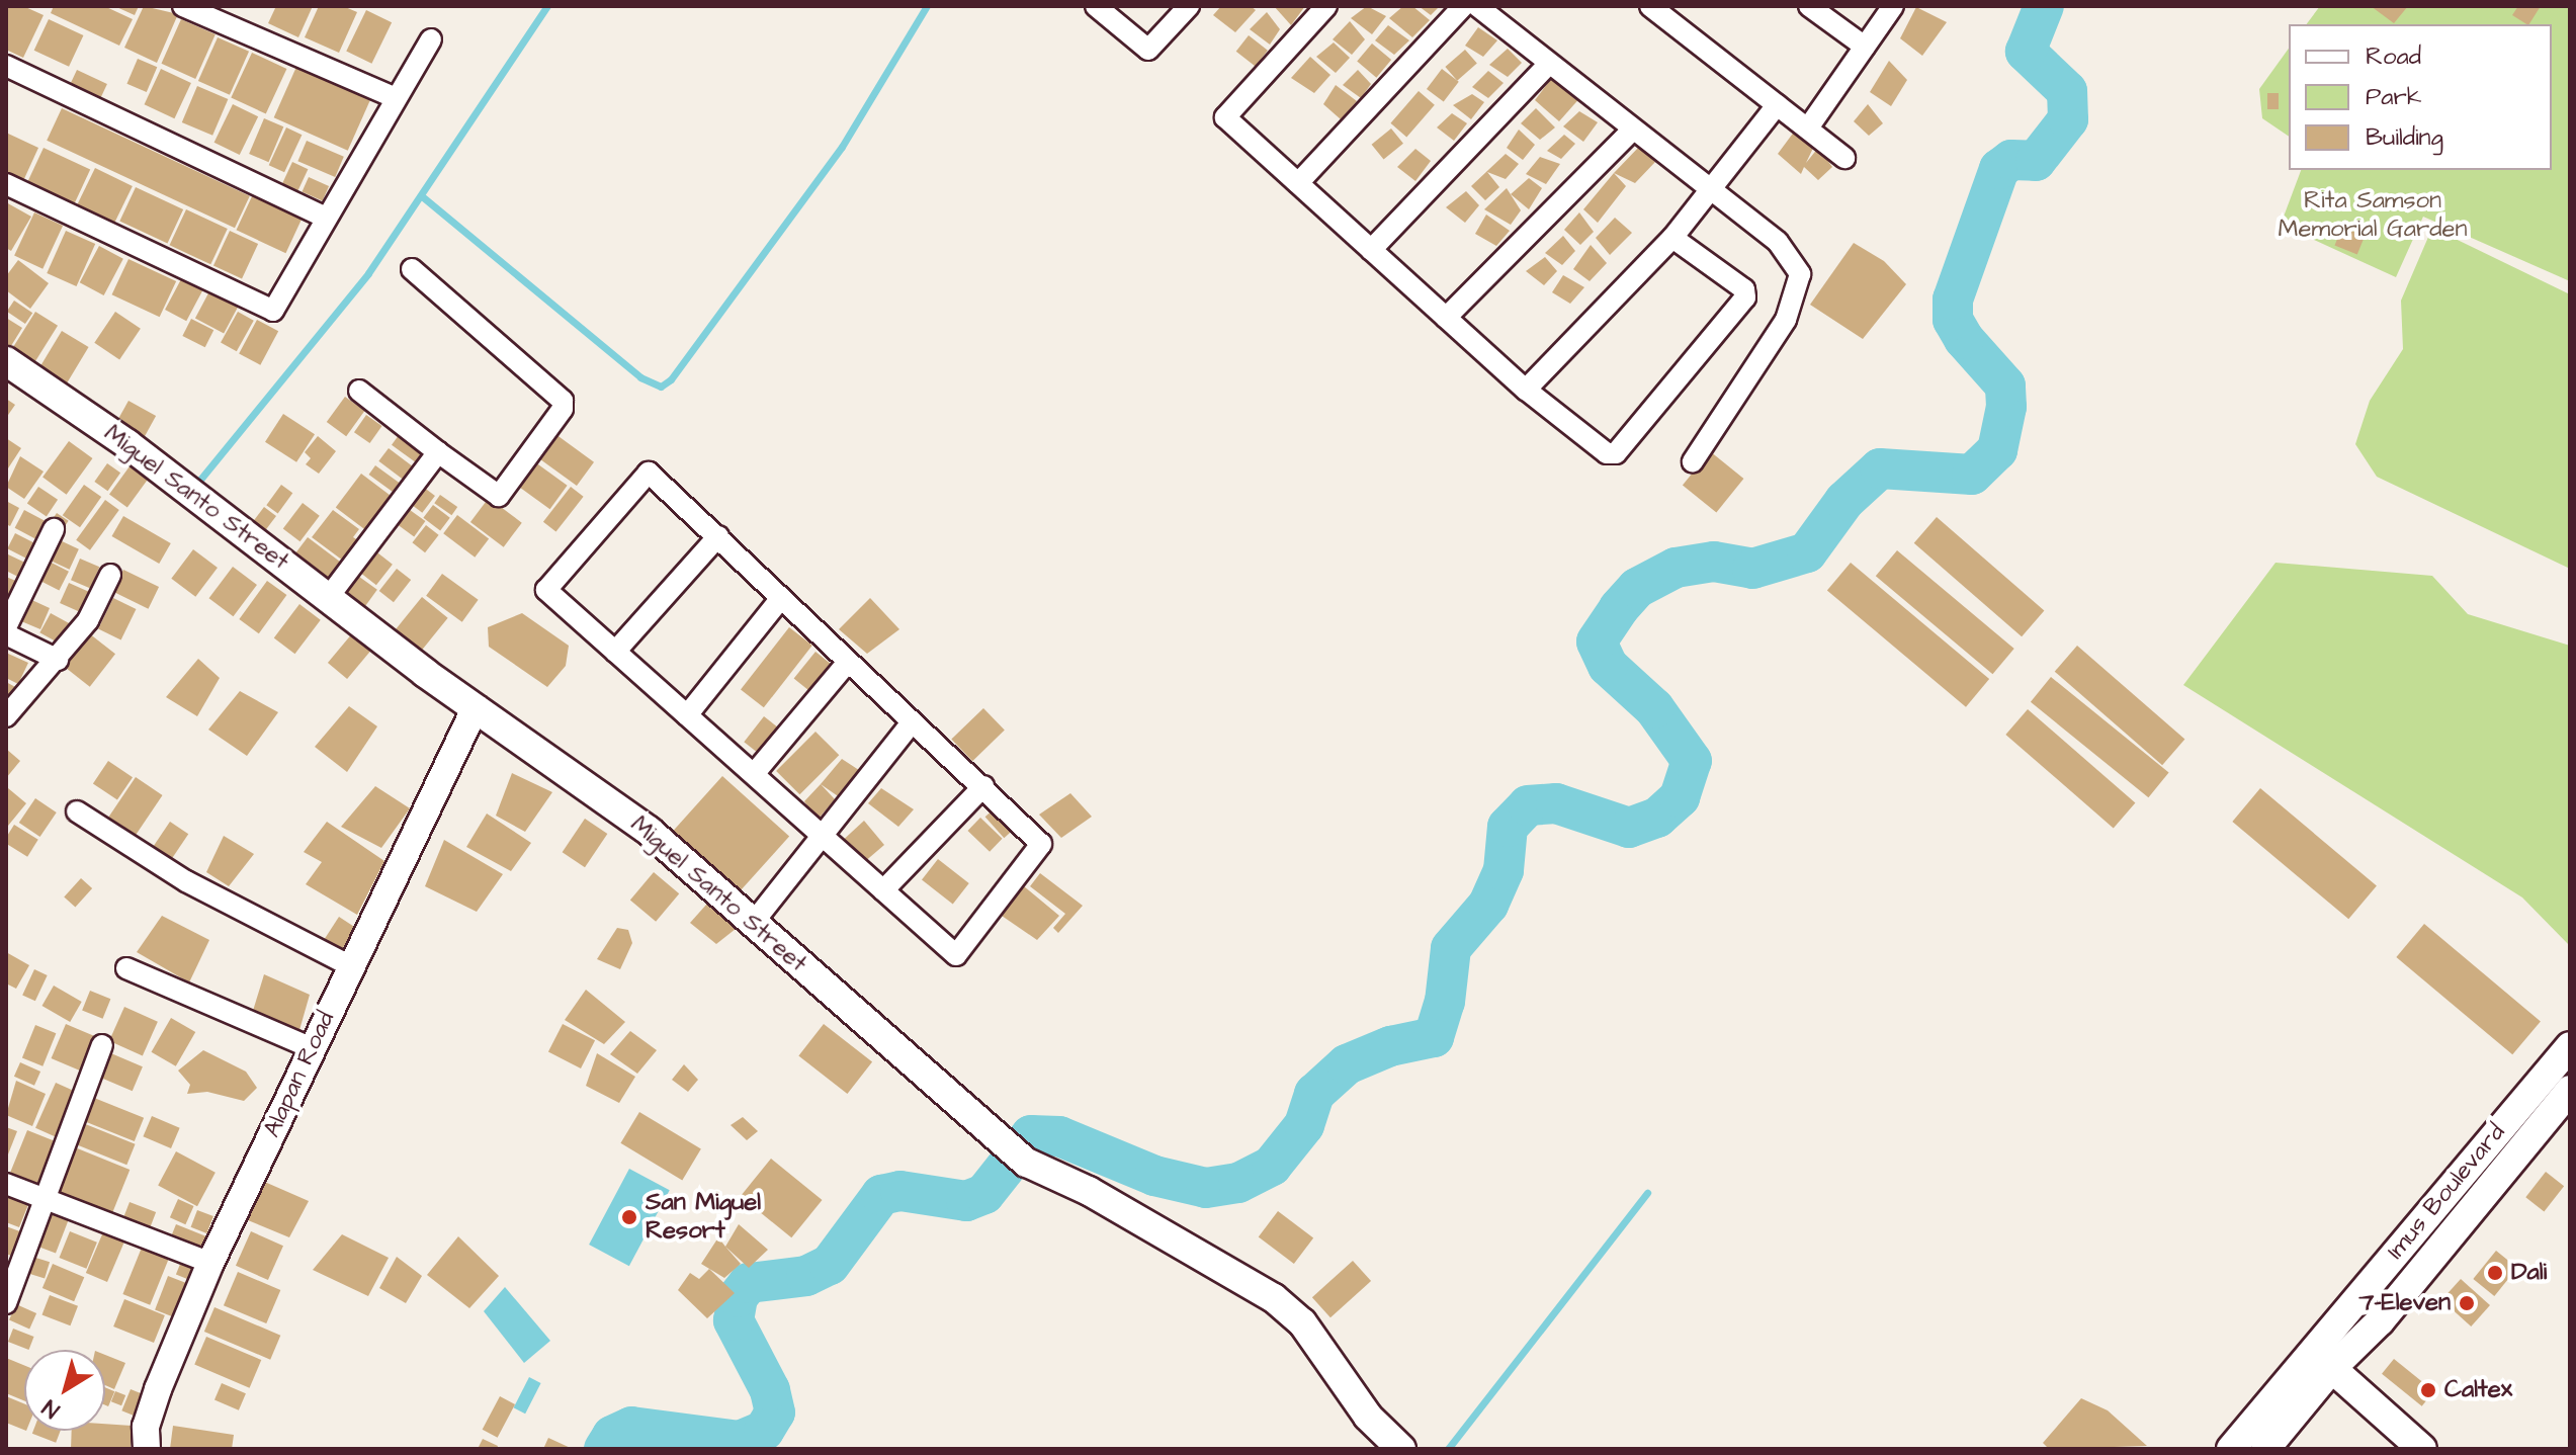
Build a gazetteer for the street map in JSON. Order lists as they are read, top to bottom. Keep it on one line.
{"streets":{"main road":["Miguel Santo Street","Imus Boulevard"],"street":["Alapan Road"]},"crossings":[["Miguel Santo Street","Alapan Road"]],"parks":["Rita Samson Memorial Garden"],"places":["San Miguel Resort","Dali","7-Eleven","Caltex"],"legend":["Road","Park","Building"],"north":"bottom left"}
